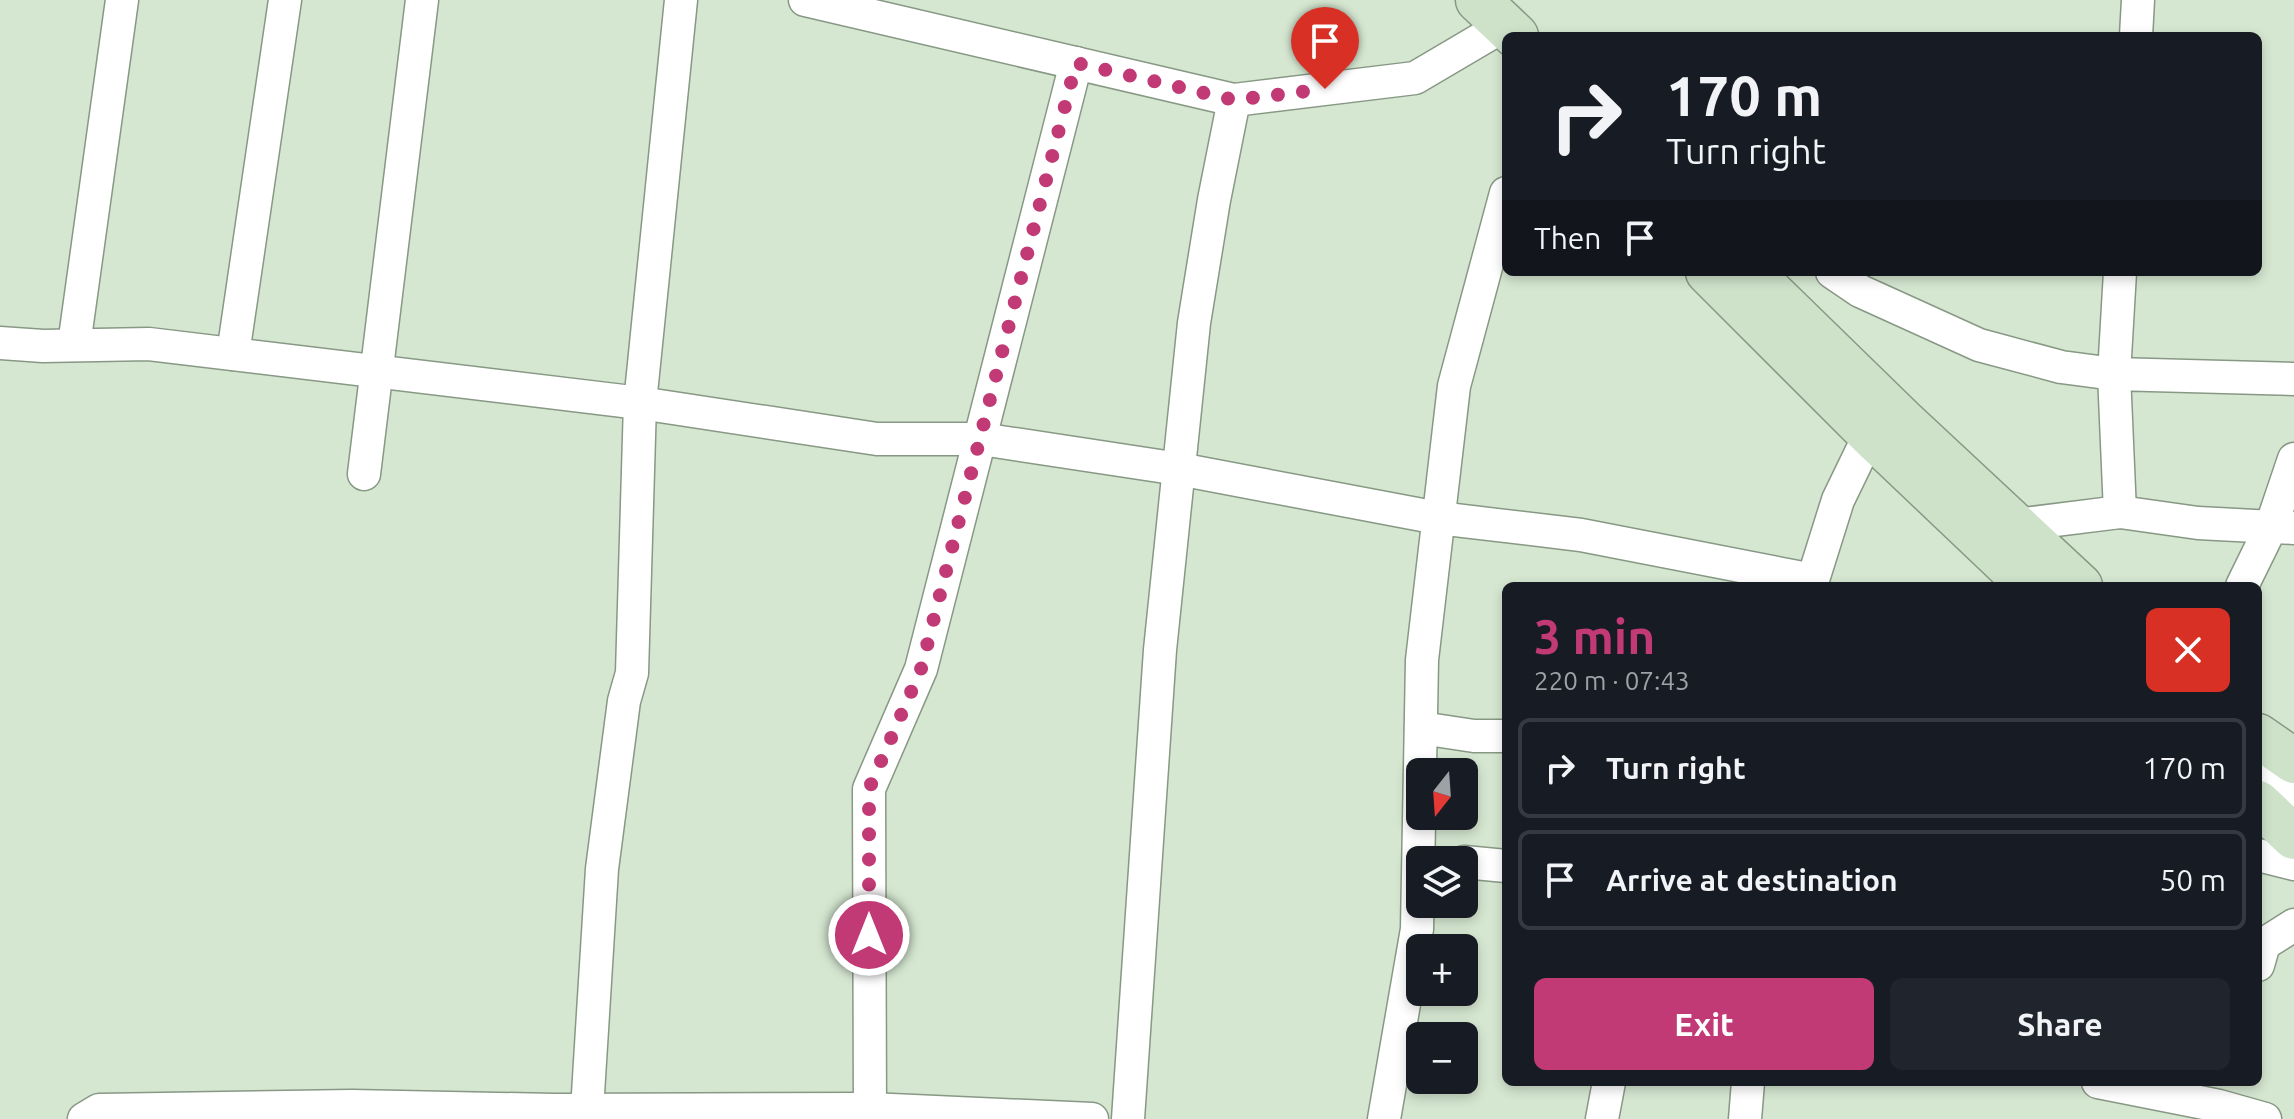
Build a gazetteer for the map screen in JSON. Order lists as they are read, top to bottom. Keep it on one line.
{"north":"bottom","page":{"turn":["170 m","Turn right"],"then":"Then","heading":["3 min","220 m · 07:43"],"list":[{"name":"Turn right","value":"170 m"},{"name":"Arrive at destination","value":"50 m"}],"map_buttons":["+","−"],"buttons":["Exit","Share"]}}
